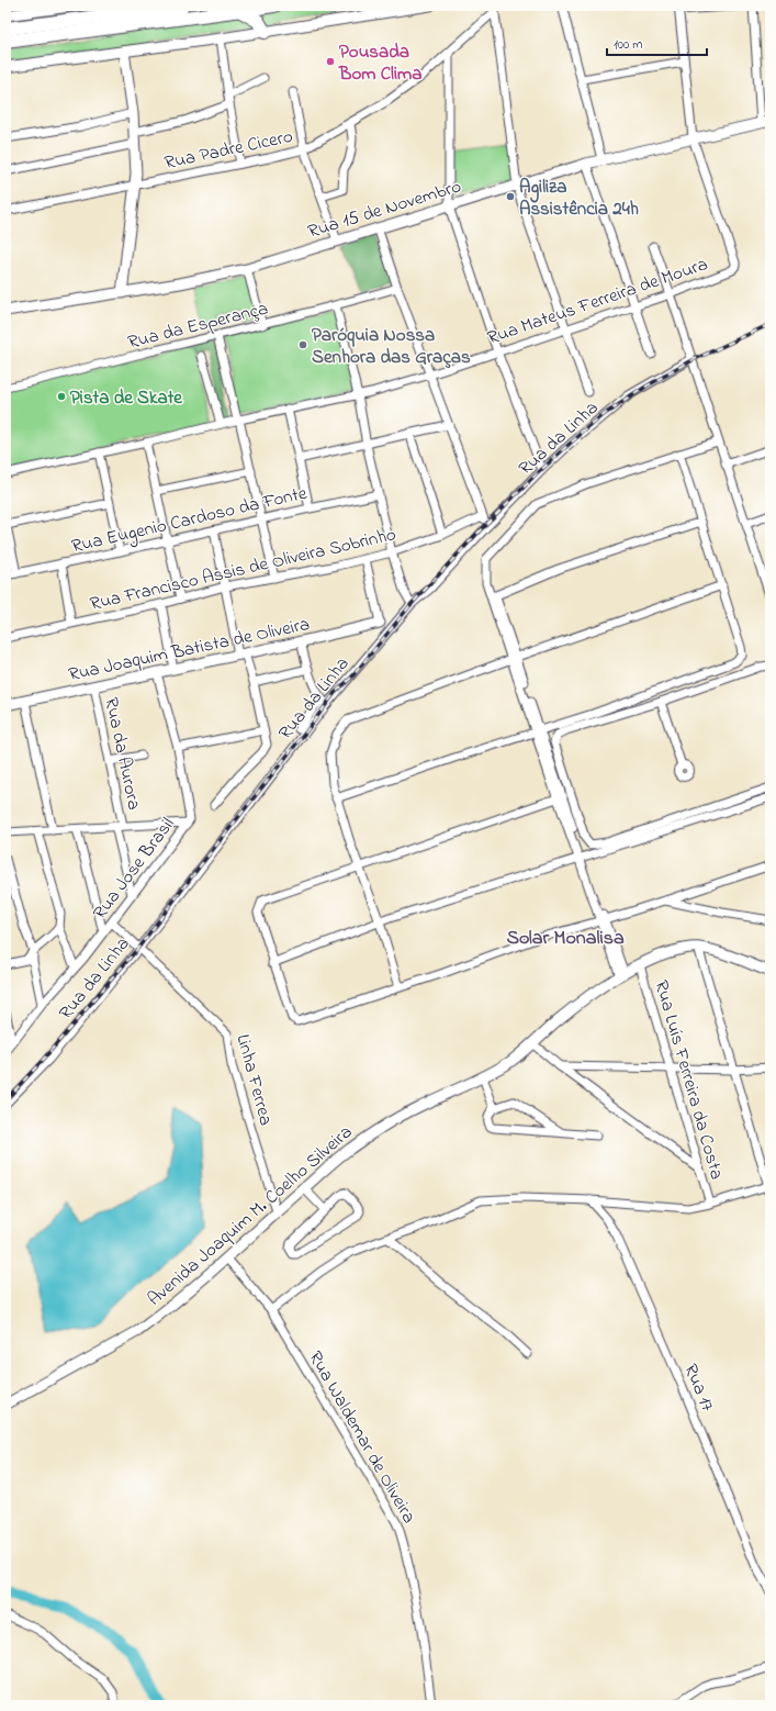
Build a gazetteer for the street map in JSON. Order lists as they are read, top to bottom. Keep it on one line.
{"streets":{"main road":["Rua 15 de Novembro","Rua Joaquim Batista de Oliveira","Avenida Joaquim M. Coelho Silveira"],"street":["Rua Padre Cicero","Rua Mateus Ferreira de Moura","Rua da Esperança","Rua da Linha","Rua Eugenio Cardoso da Fonte","Rua Francisco Assis de Oliveira Sobrinho","Rua da Aurora","Rua Jose Brasil","Linha Ferrea","Rua Luís Ferreira da Costa","Rua 17","Rua Waldemar de Oliveira"]},"crossings":[["Rua 15 de Novembro","Rua Mateus Ferreira de Moura"],["Rua da Linha","Linha Ferrea"],["Rua Joaquim Batista de Oliveira","Rua da Aurora"],["Rua Joaquim Batista de Oliveira","Rua Jose Brasil"],["Rua da Aurora","Rua Jose Brasil"],["Rua Jose Brasil","Linha Ferrea"],["Linha Ferrea","Avenida Joaquim M. Coelho Silveira"],["Rua Luís Ferreira da Costa","Avenida Joaquim M. Coelho Silveira"],["Avenida Joaquim M. Coelho Silveira","Rua Waldemar de Oliveira"]],"districts":["Solar Monalisa"],"places":["Pousada Bom Clima","Agiliza Assistência 24h","Paróquia Nossa Senhora das Graças","Pista de Skate"],"scale_bar":"100 m"}
